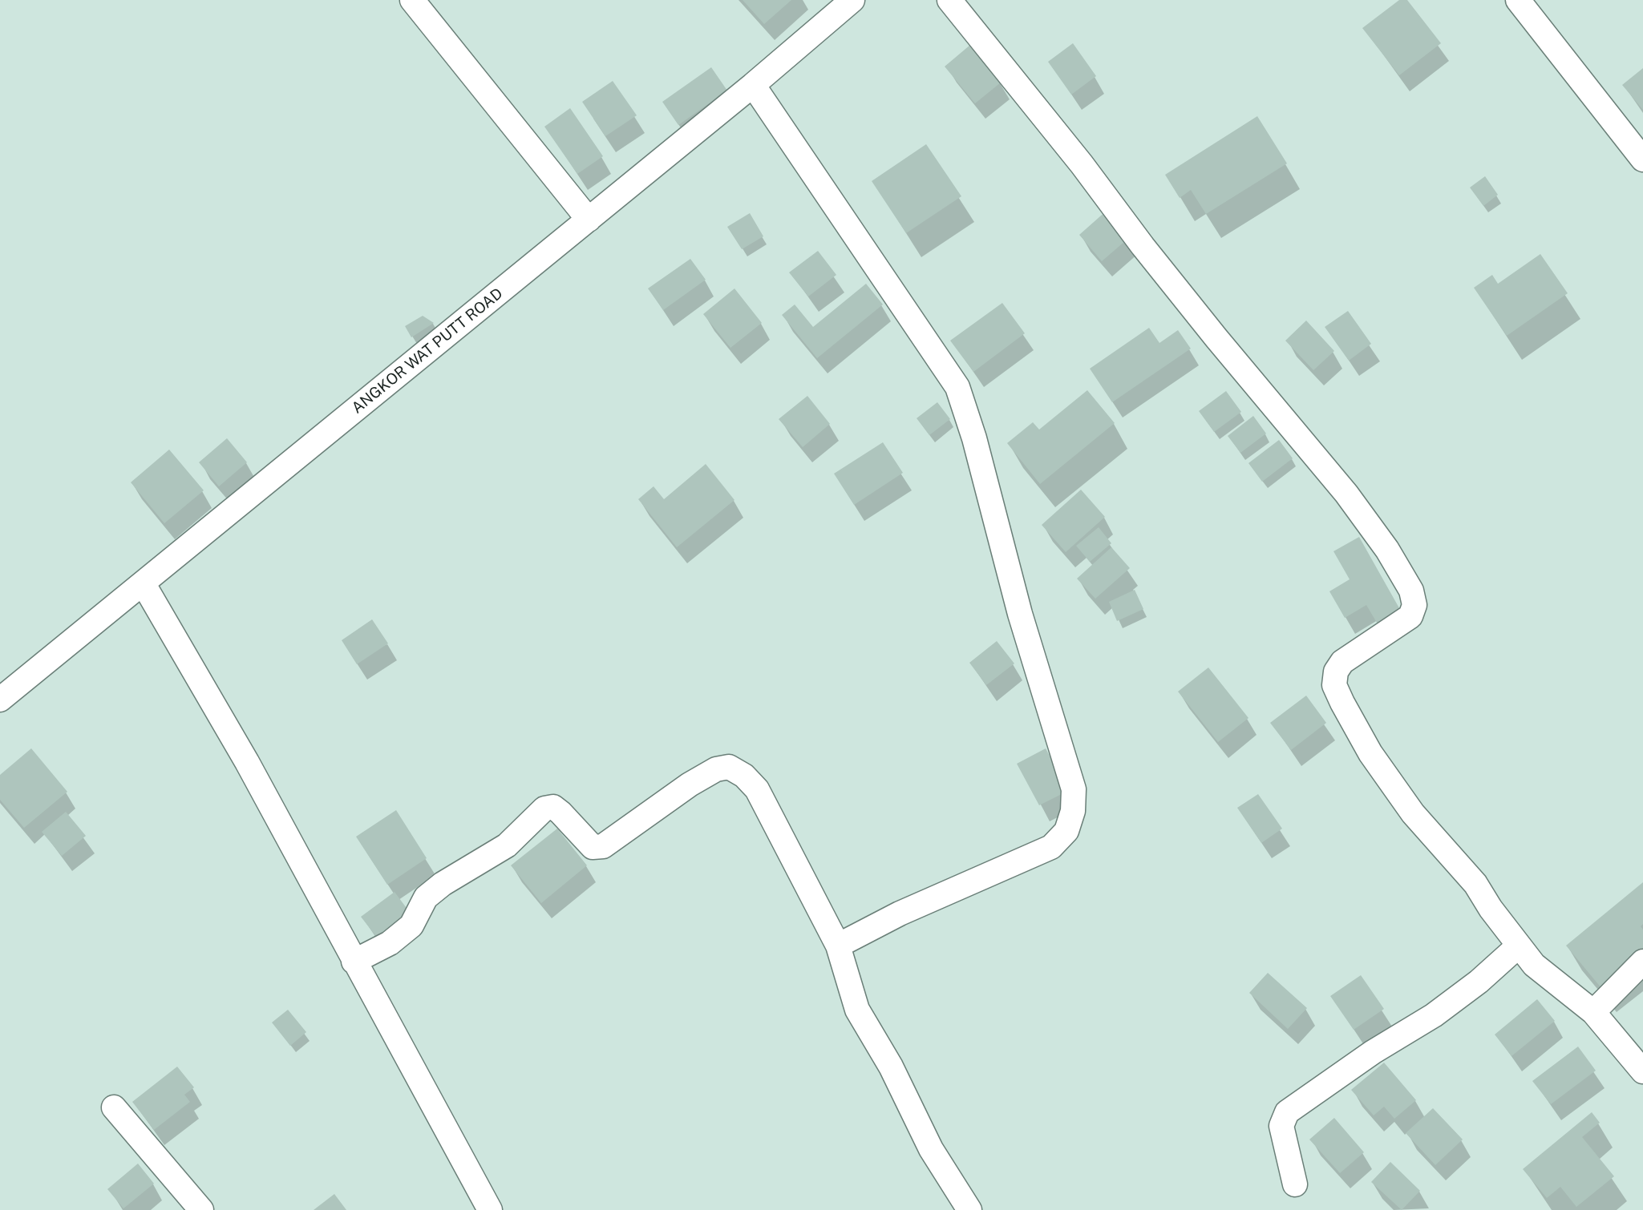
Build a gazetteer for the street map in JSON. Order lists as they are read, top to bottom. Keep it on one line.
{"streets":{"street":["ANGKOR WAT PUTT ROAD"]}}
